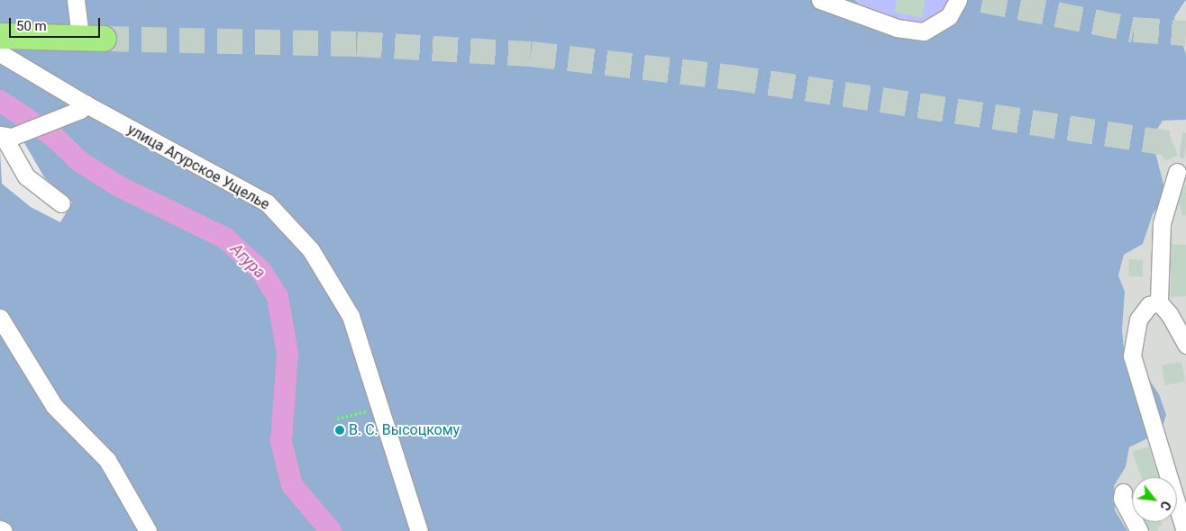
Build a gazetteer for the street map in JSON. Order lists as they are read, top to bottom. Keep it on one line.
{"streets":{"street":["улица Агурское Ущелье"]},"water":["Агура"],"places":["В. С. Высоцкому"],"scale_bar":"50 m","north":"bottom right"}
